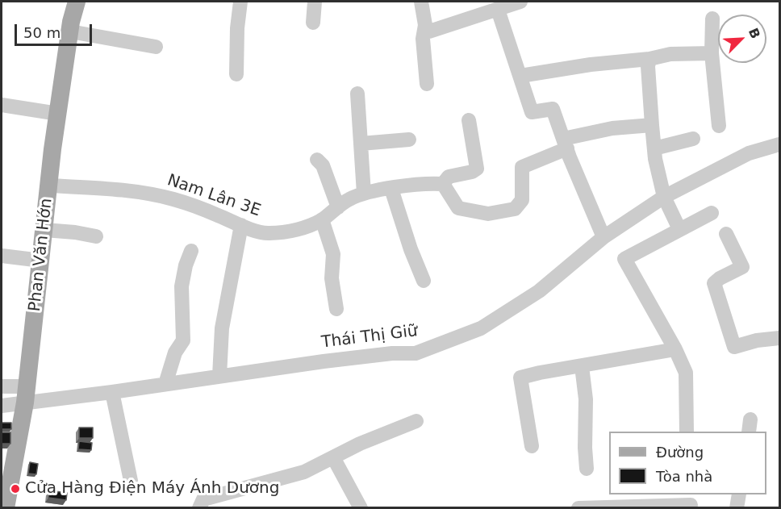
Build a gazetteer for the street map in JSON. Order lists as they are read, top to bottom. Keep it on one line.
{"streets":{"main road":["Phan Văn Hớn"],"street":["Nam Lân 3E","Thái Thị Giữ"]},"crossings":[["Nam Lân 3E","Phan Văn Hớn"],["Phan Văn Hớn","Thái Thị Giữ"]],"places":["Cửa Hàng Điện Máy Ánh Dương"],"legend":["Đường","Tòa nhà"],"scale_bar":"50 m","north":"top right"}
